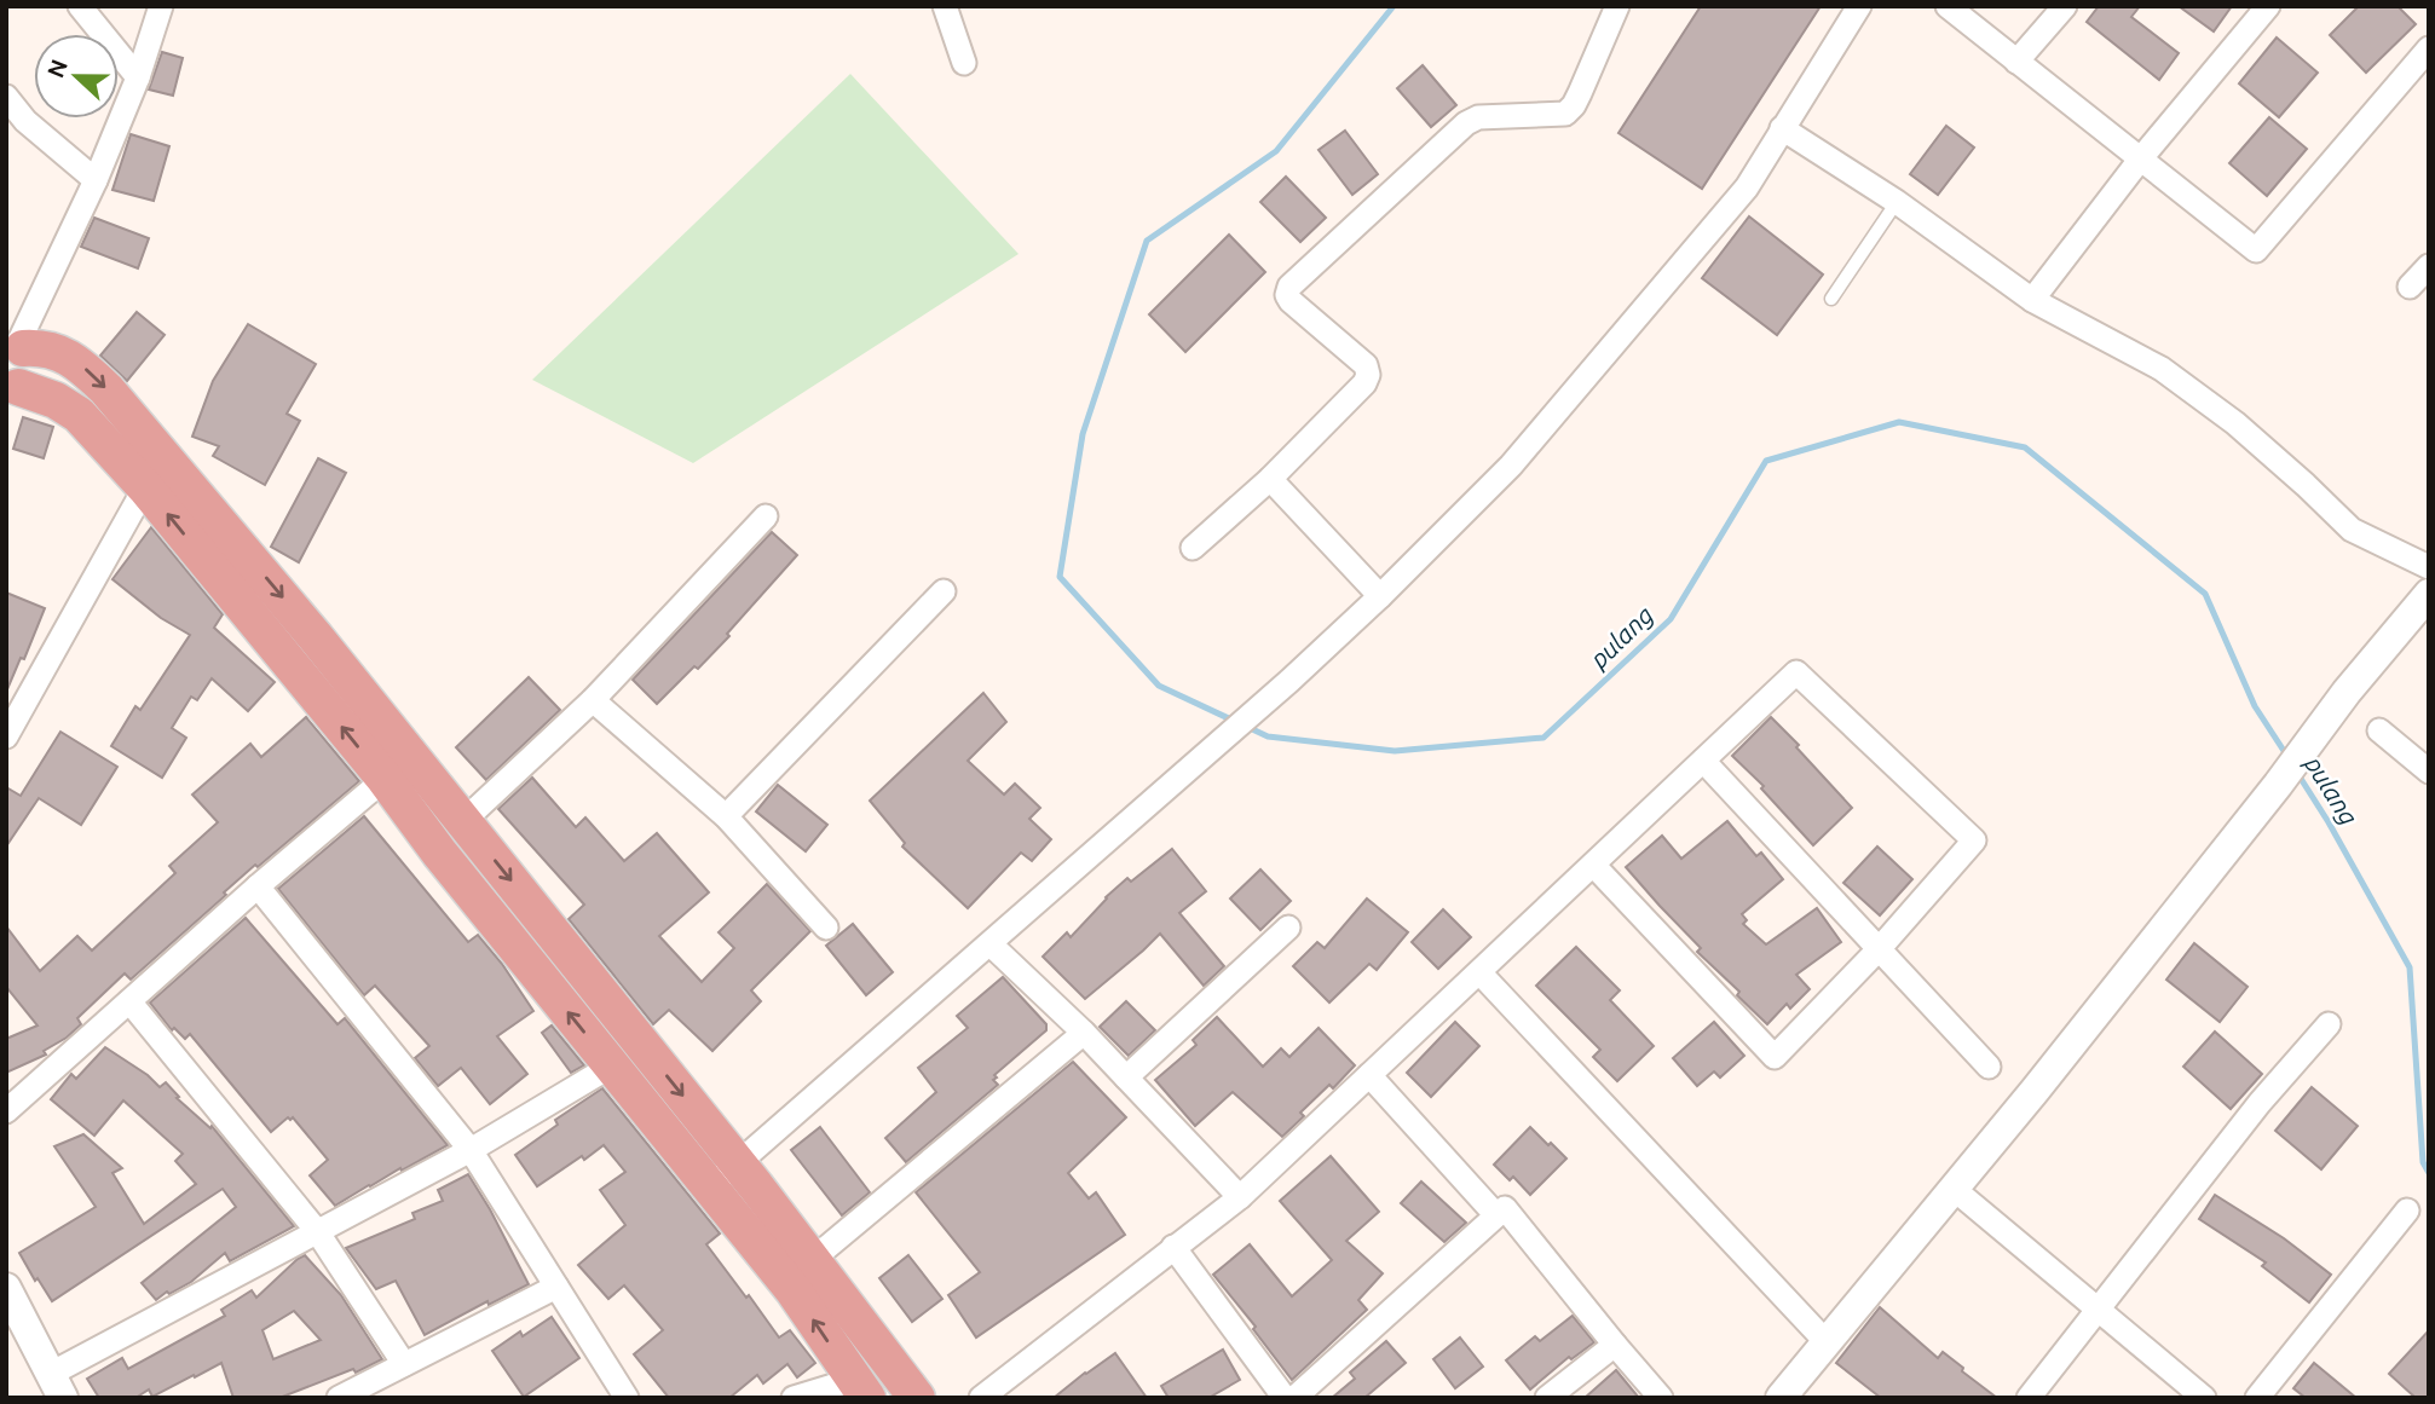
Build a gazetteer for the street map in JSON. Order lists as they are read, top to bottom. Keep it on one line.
{"water":["pulang"],"north":"left"}
